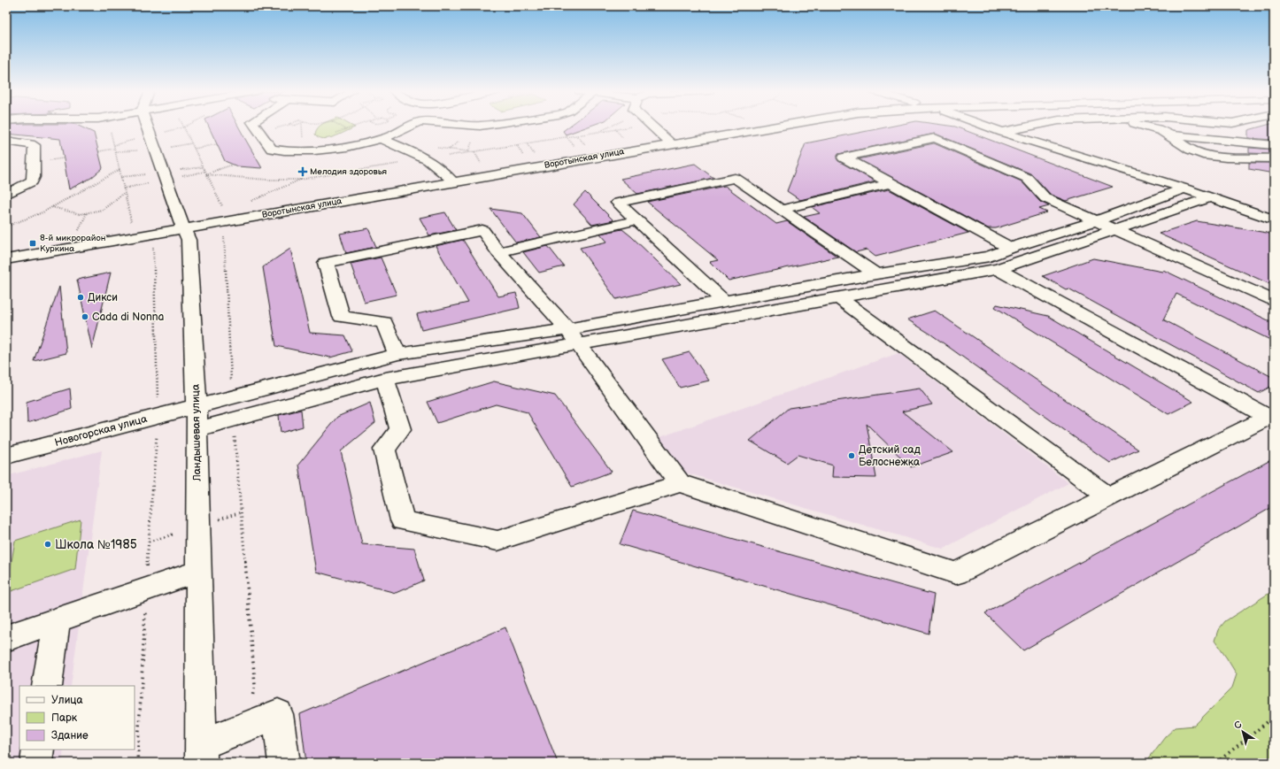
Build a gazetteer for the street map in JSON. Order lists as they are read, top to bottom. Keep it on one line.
{"streets":{"street":["Воротынская улица","Новогорская улица","Ландышевая улица"]},"crossings":[["Воротынская улица","Ландышевая улица"],["Новогорская улица","Ландышевая улица"]],"places":{"health":["Мелодия здоровья"],"transit":["8-й микрорайон Куркина"],"other":["Дикси","Cada di Nonna","Детский сад Белоснежка","Школа №1985"]},"legend":["Улица","Парк","Здание"],"north":"top left"}
